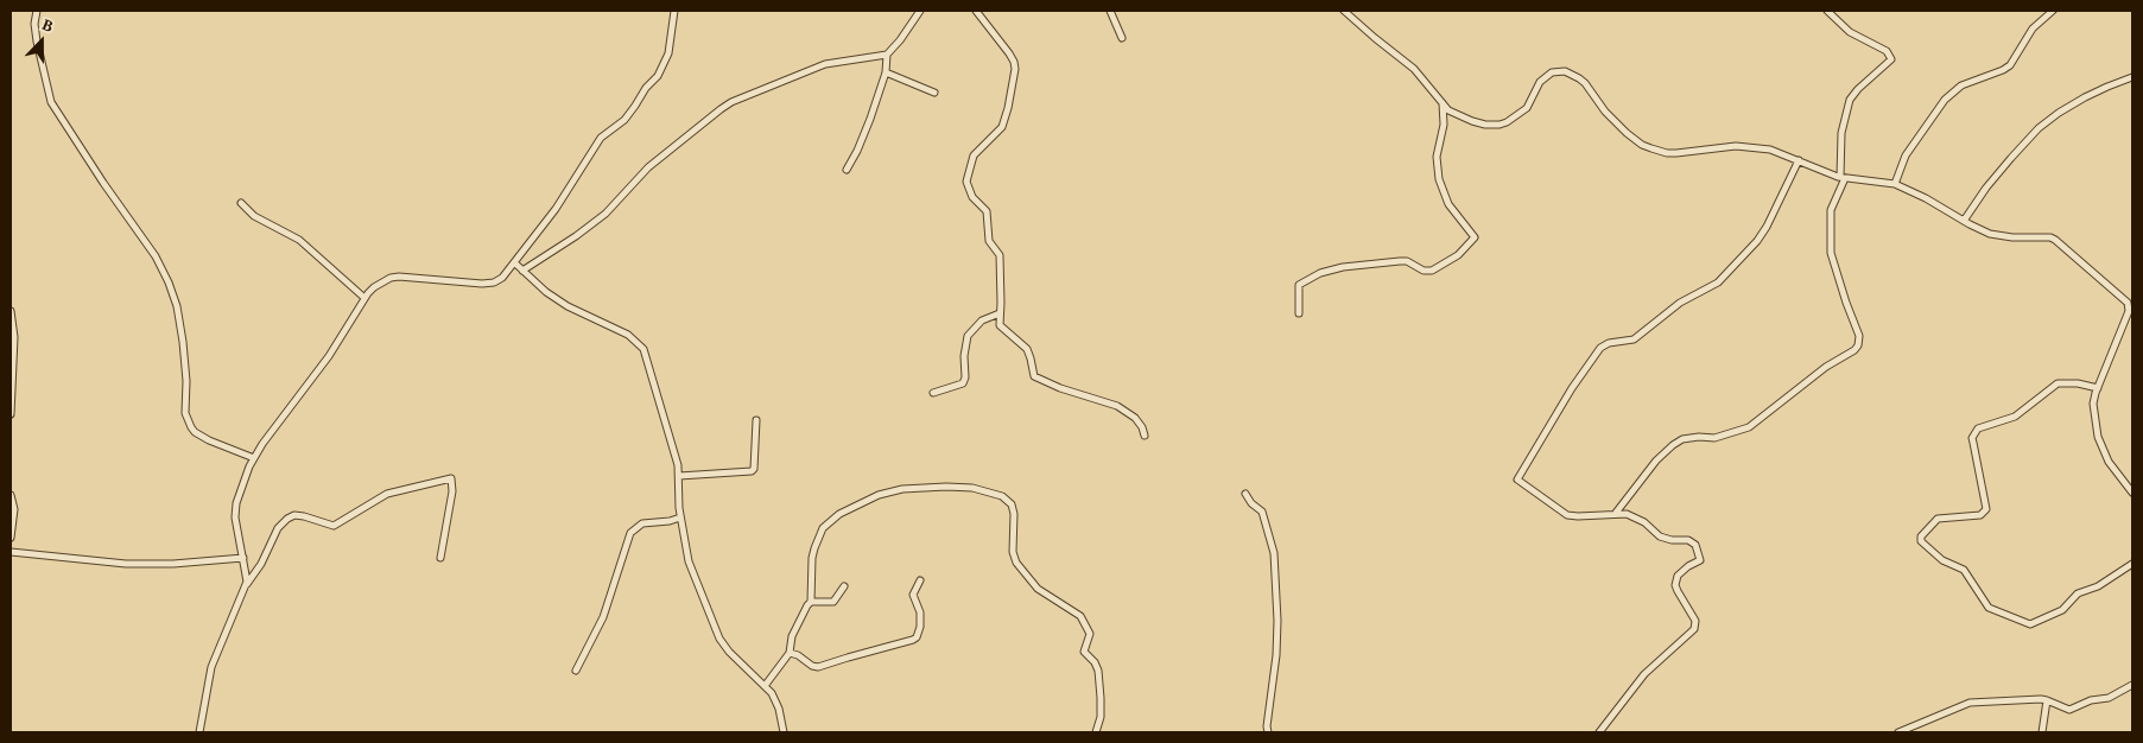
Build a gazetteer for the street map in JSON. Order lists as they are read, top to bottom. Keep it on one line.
{"north":"top"}
